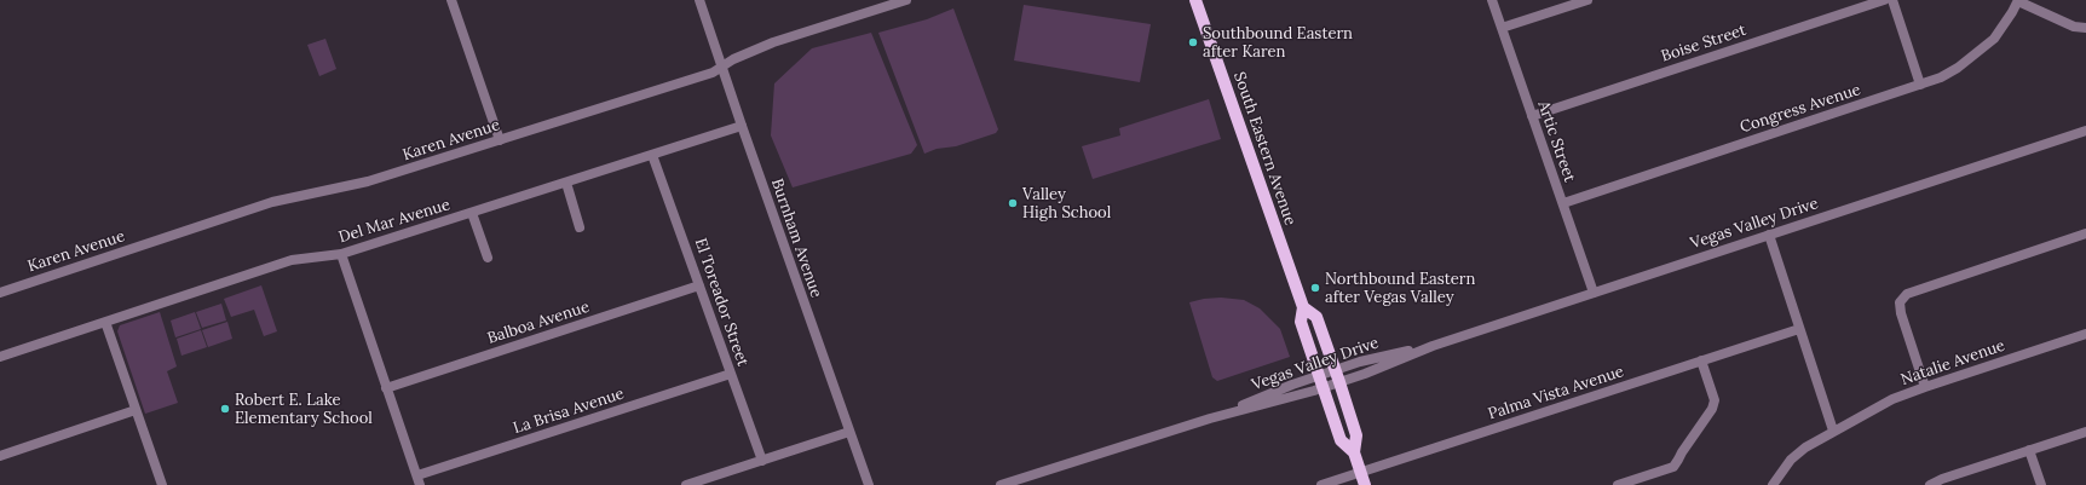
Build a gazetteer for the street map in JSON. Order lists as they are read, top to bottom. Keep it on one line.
{"streets":{"main road":["South Eastern Avenue"],"street":["Boise Street","Congress Avenue","Karen Avenue","Artic Street","Del Mar Avenue","Vegas Valley Drive","Burnham Avenue","El Toreador Street","Balboa Avenue","Natalie Avenue","Palma Vista Avenue","La Brisa Avenue"]},"crossings":[["Boise Street","Artic Street"],["Congress Avenue","Artic Street"],["Karen Avenue","Burnham Avenue"],["Artic Street","Vegas Valley Drive"],["South Eastern Avenue","Vegas Valley Drive"],["South Eastern Avenue","Palma Vista Avenue"],["Del Mar Avenue","Burnham Avenue"],["Del Mar Avenue","El Toreador Street"],["El Toreador Street","Balboa Avenue"],["El Toreador Street","La Brisa Avenue"]],"places":["Southbound Eastern after Karen","Valley High School","Northbound Eastern after Vegas Valley","Robert E. Lake Elementary School"]}
